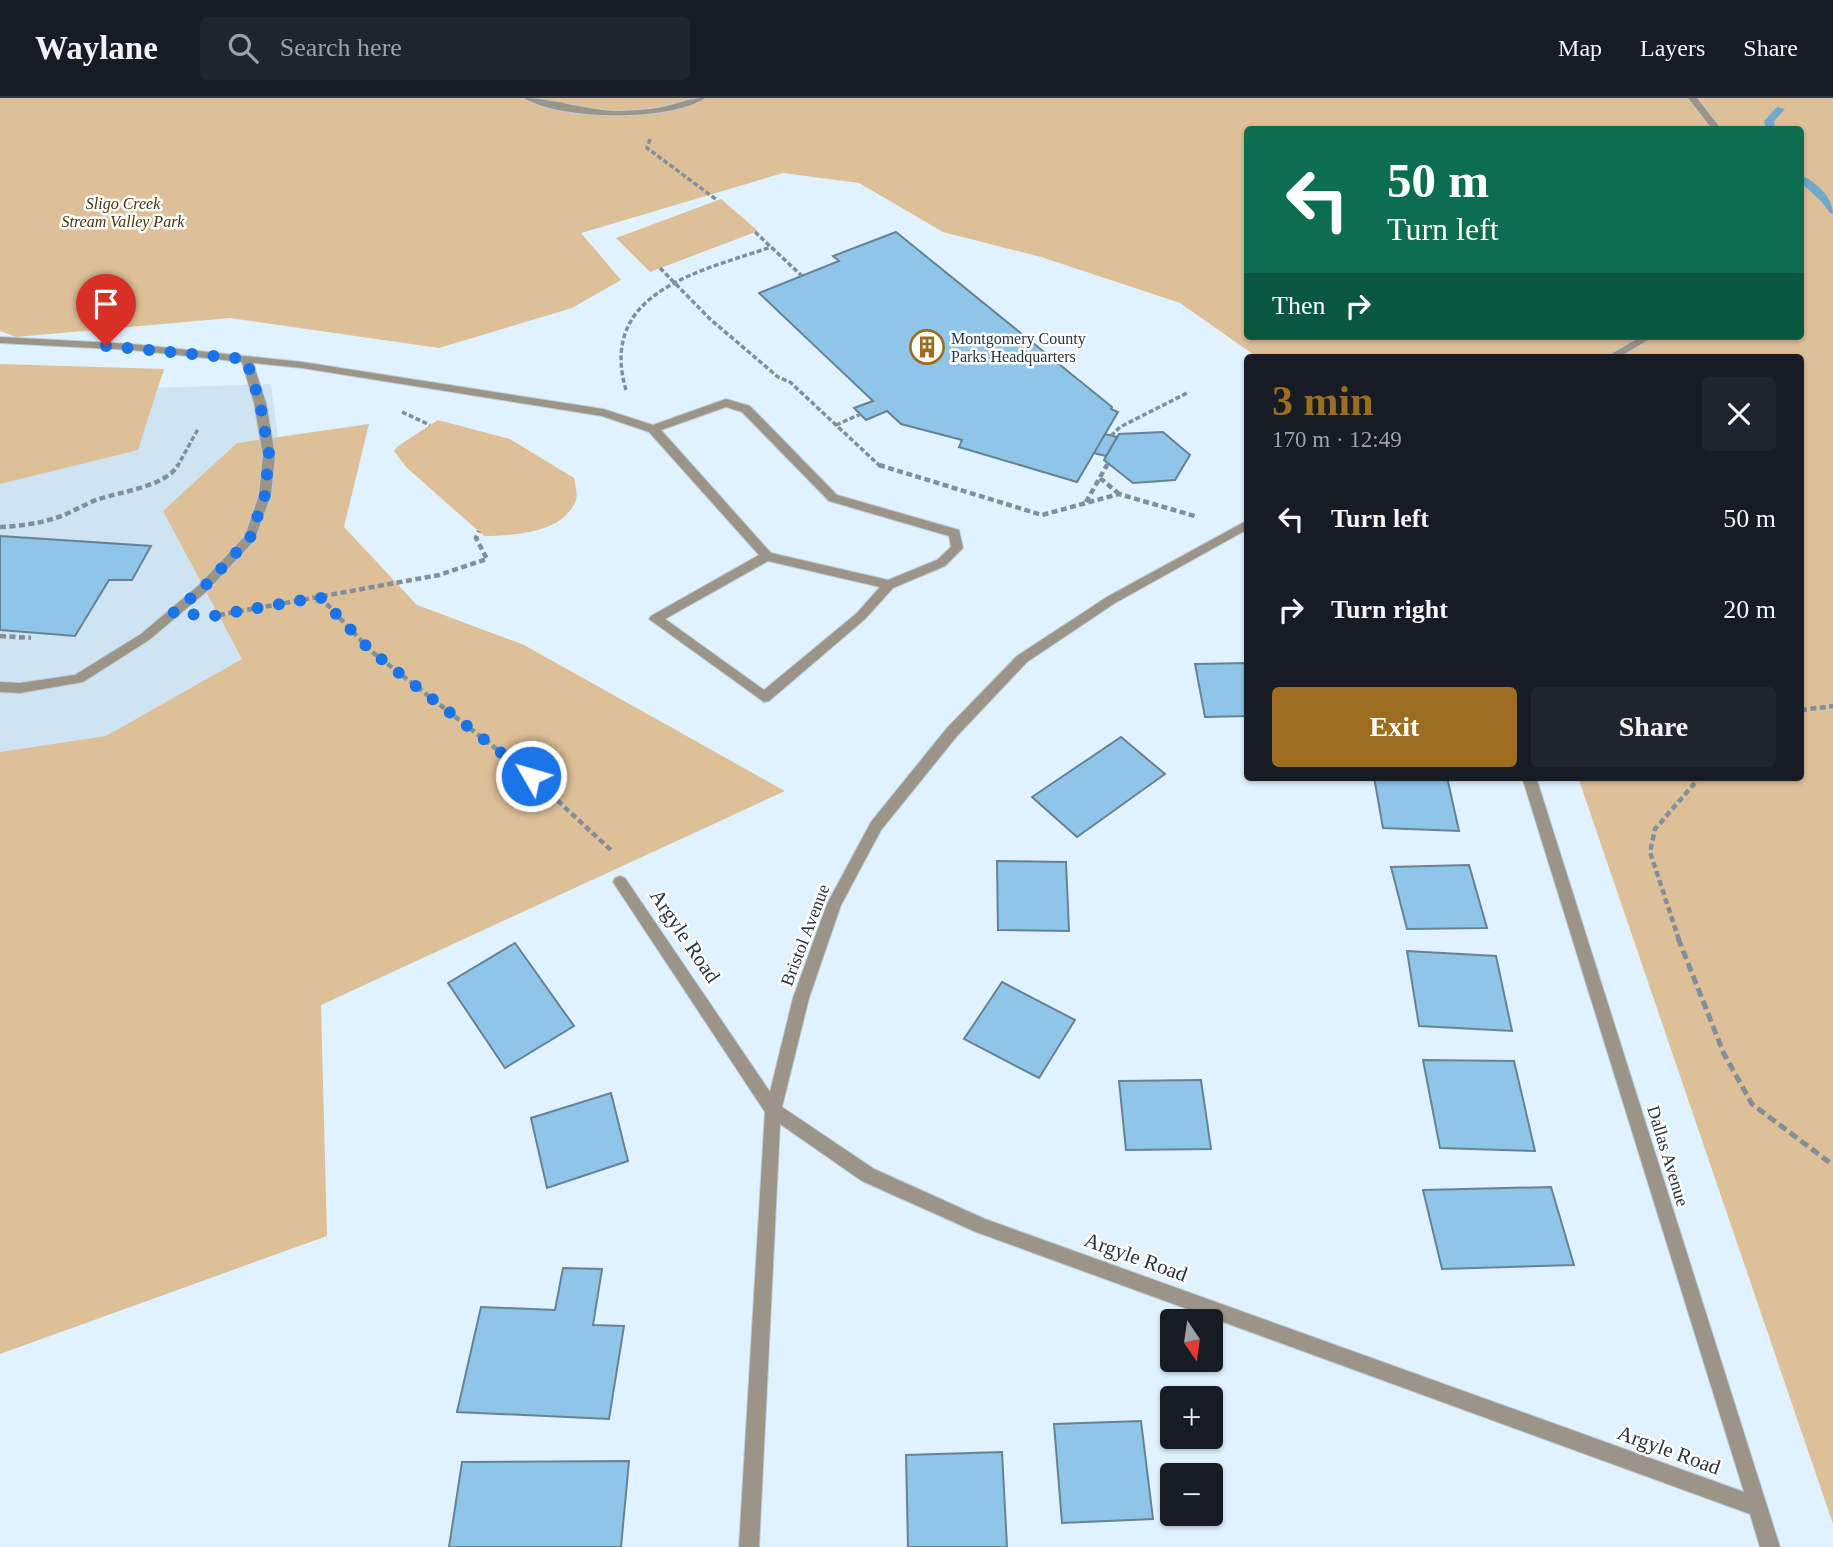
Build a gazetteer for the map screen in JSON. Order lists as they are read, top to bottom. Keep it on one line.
{"streets":{"street":["Bristol Avenue","Argyle Road","Dallas Avenue"]},"crossings":[["Bristol Avenue","Argyle Road"],["Argyle Road","Dallas Avenue"]],"parks":["Sligo Creek Stream Valley Park"],"places":{"building":["Montgomery County Parks Headquarters"]},"north":"bottom","page":{"header":"Waylane","search":"Search here","nav":["Map","Layers","Share"],"turn":["50 m","Turn left"],"then":"Then","heading":["3 min","170 m · 12:49"],"list":[{"name":"Turn left","value":"50 m"},{"name":"Turn right","value":"20 m"}],"buttons":["Exit","Share"],"map_buttons":["+","−"]}}
